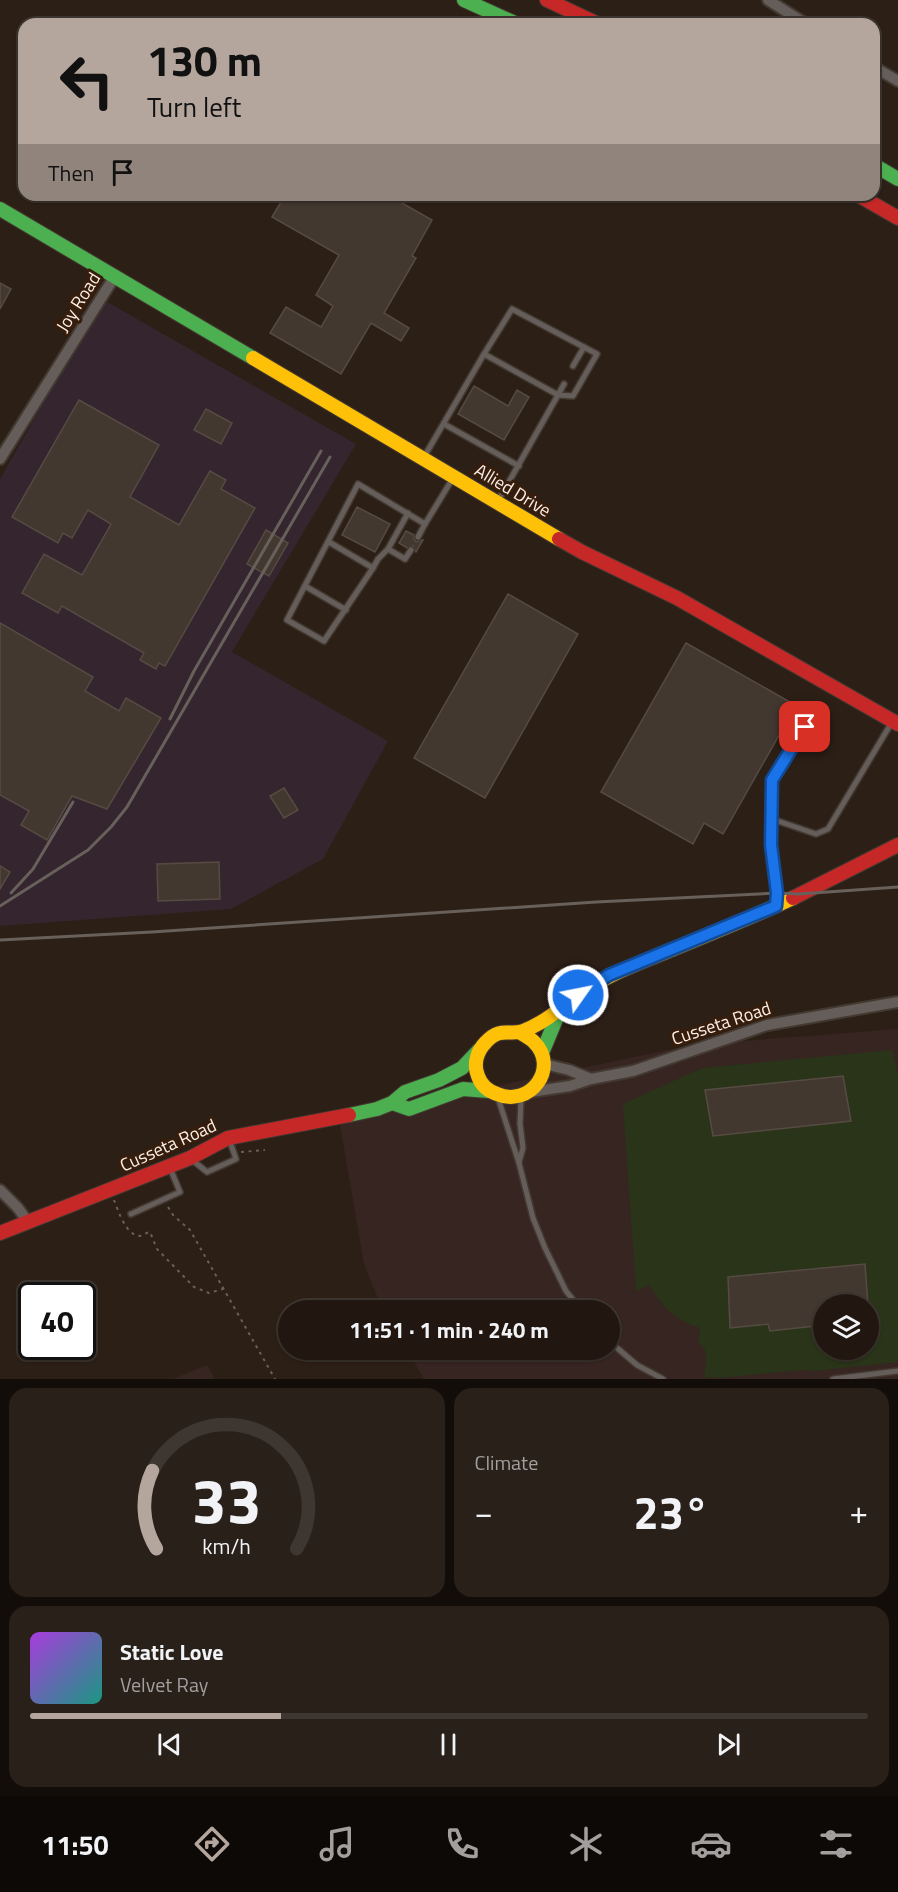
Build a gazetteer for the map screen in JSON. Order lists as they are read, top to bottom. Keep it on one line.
{"streets":{"main road":["Joy Road","Allied Drive","Cusseta Road"]},"crossings":[["Joy Road","Allied Drive"]],"page":{"turn":["130 m","Turn left"],"then":"Then","limit":"40","trip":"11:51 · 1 min · 240 m","tile":"Climate","heat":["−","23°","+"],"song":["Static Love","Velvet Ray"],"tabs":"11:50","gauge":["33","km/h"]}}
